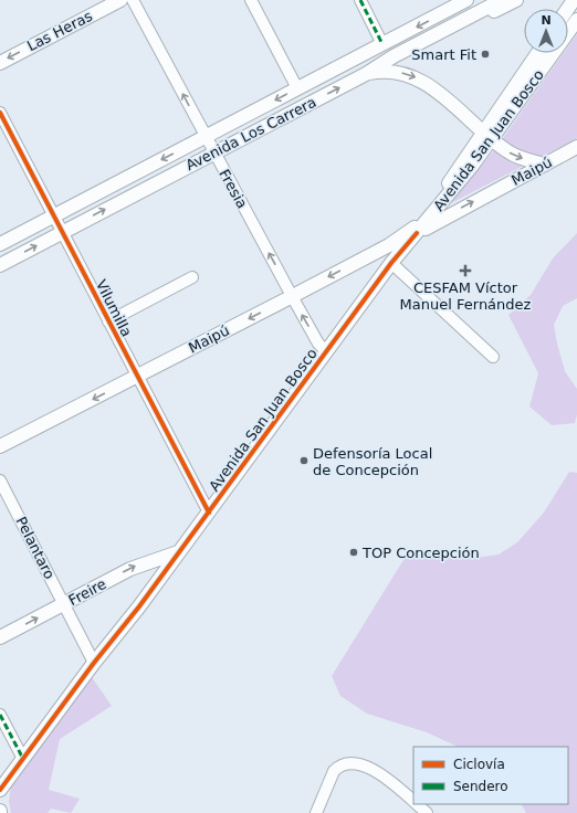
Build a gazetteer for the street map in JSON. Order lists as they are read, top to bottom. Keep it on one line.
{"streets":{"main road":["Las Heras","Avenida Los Carrera","Avenida San Juan Bosco","Maipú","Freire"],"street":["Fresia","Vilumilla","Pelantaro"]},"crossings":[["Avenida Los Carrera","Fresia"],["Avenida Los Carrera","Vilumilla"],["Avenida San Juan Bosco","Maipú"],["Avenida San Juan Bosco","Fresia"],["Avenida San Juan Bosco","Vilumilla"],["Avenida San Juan Bosco","Pelantaro"],["Avenida San Juan Bosco","Freire"],["Maipú","Fresia"],["Maipú","Vilumilla"],["Pelantaro","Freire"]],"one_way":["Las Heras","Fresia","Freire"],"places":{"other":["Smart Fit","Defensoría Local de Concepción","TOP Concepción"],"health":["CESFAM Víctor Manuel Fernández"]},"legend":["Ciclovía","Sendero"],"north":"top"}
